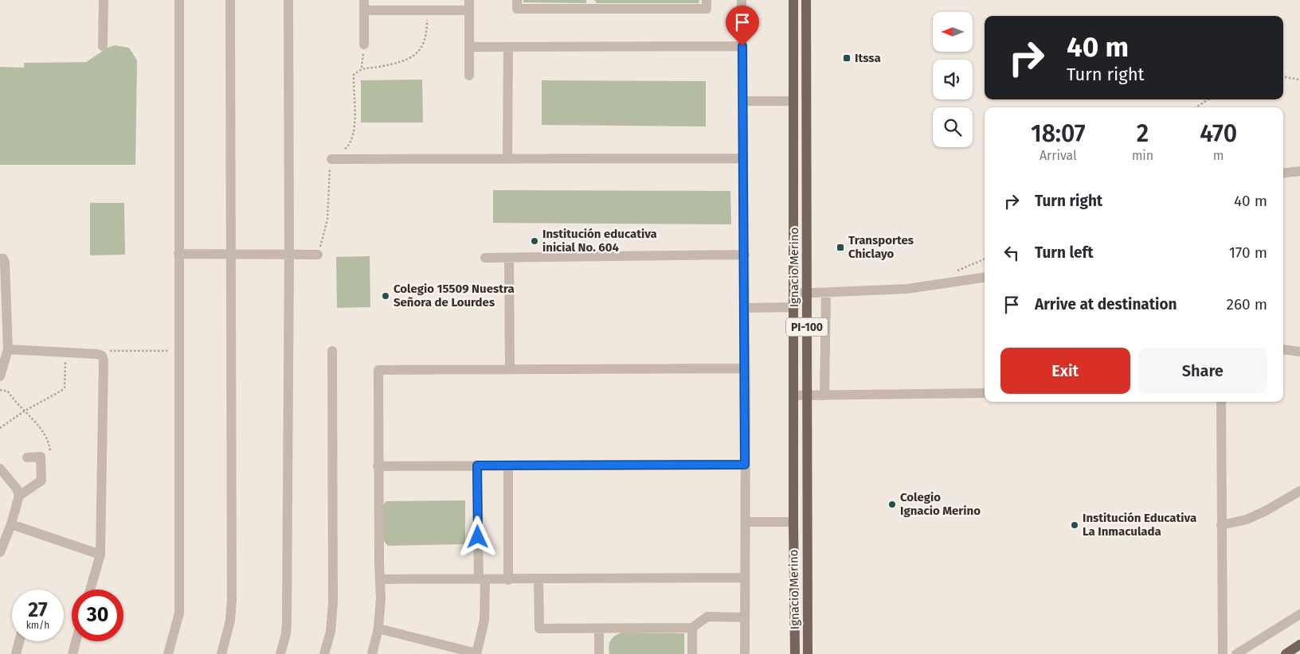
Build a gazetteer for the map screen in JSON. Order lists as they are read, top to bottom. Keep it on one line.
{"streets":{"main road":["Ignacio Merino","PI-100"]},"places":{"transit":["Itssa","Transportes Chiclayo"],"other":["Institución educativa inicial No. 604","Colegio 15509 Nuestra Señora de Lourdes","Colegio Ignacio Merino","Institución Educativa La Inmaculada"]},"north":"left","page":{"turn":["40 m","Turn right"],"eta":["18:07","Arrival","2","min","470","m"],"list":[{"name":"Turn right","value":"40 m"},{"name":"Turn left","value":"170 m"},{"name":"Arrive at destination","value":"260 m"}],"buttons":["Exit","Share"],"speed":"27 km/h","limit":"30"}}
